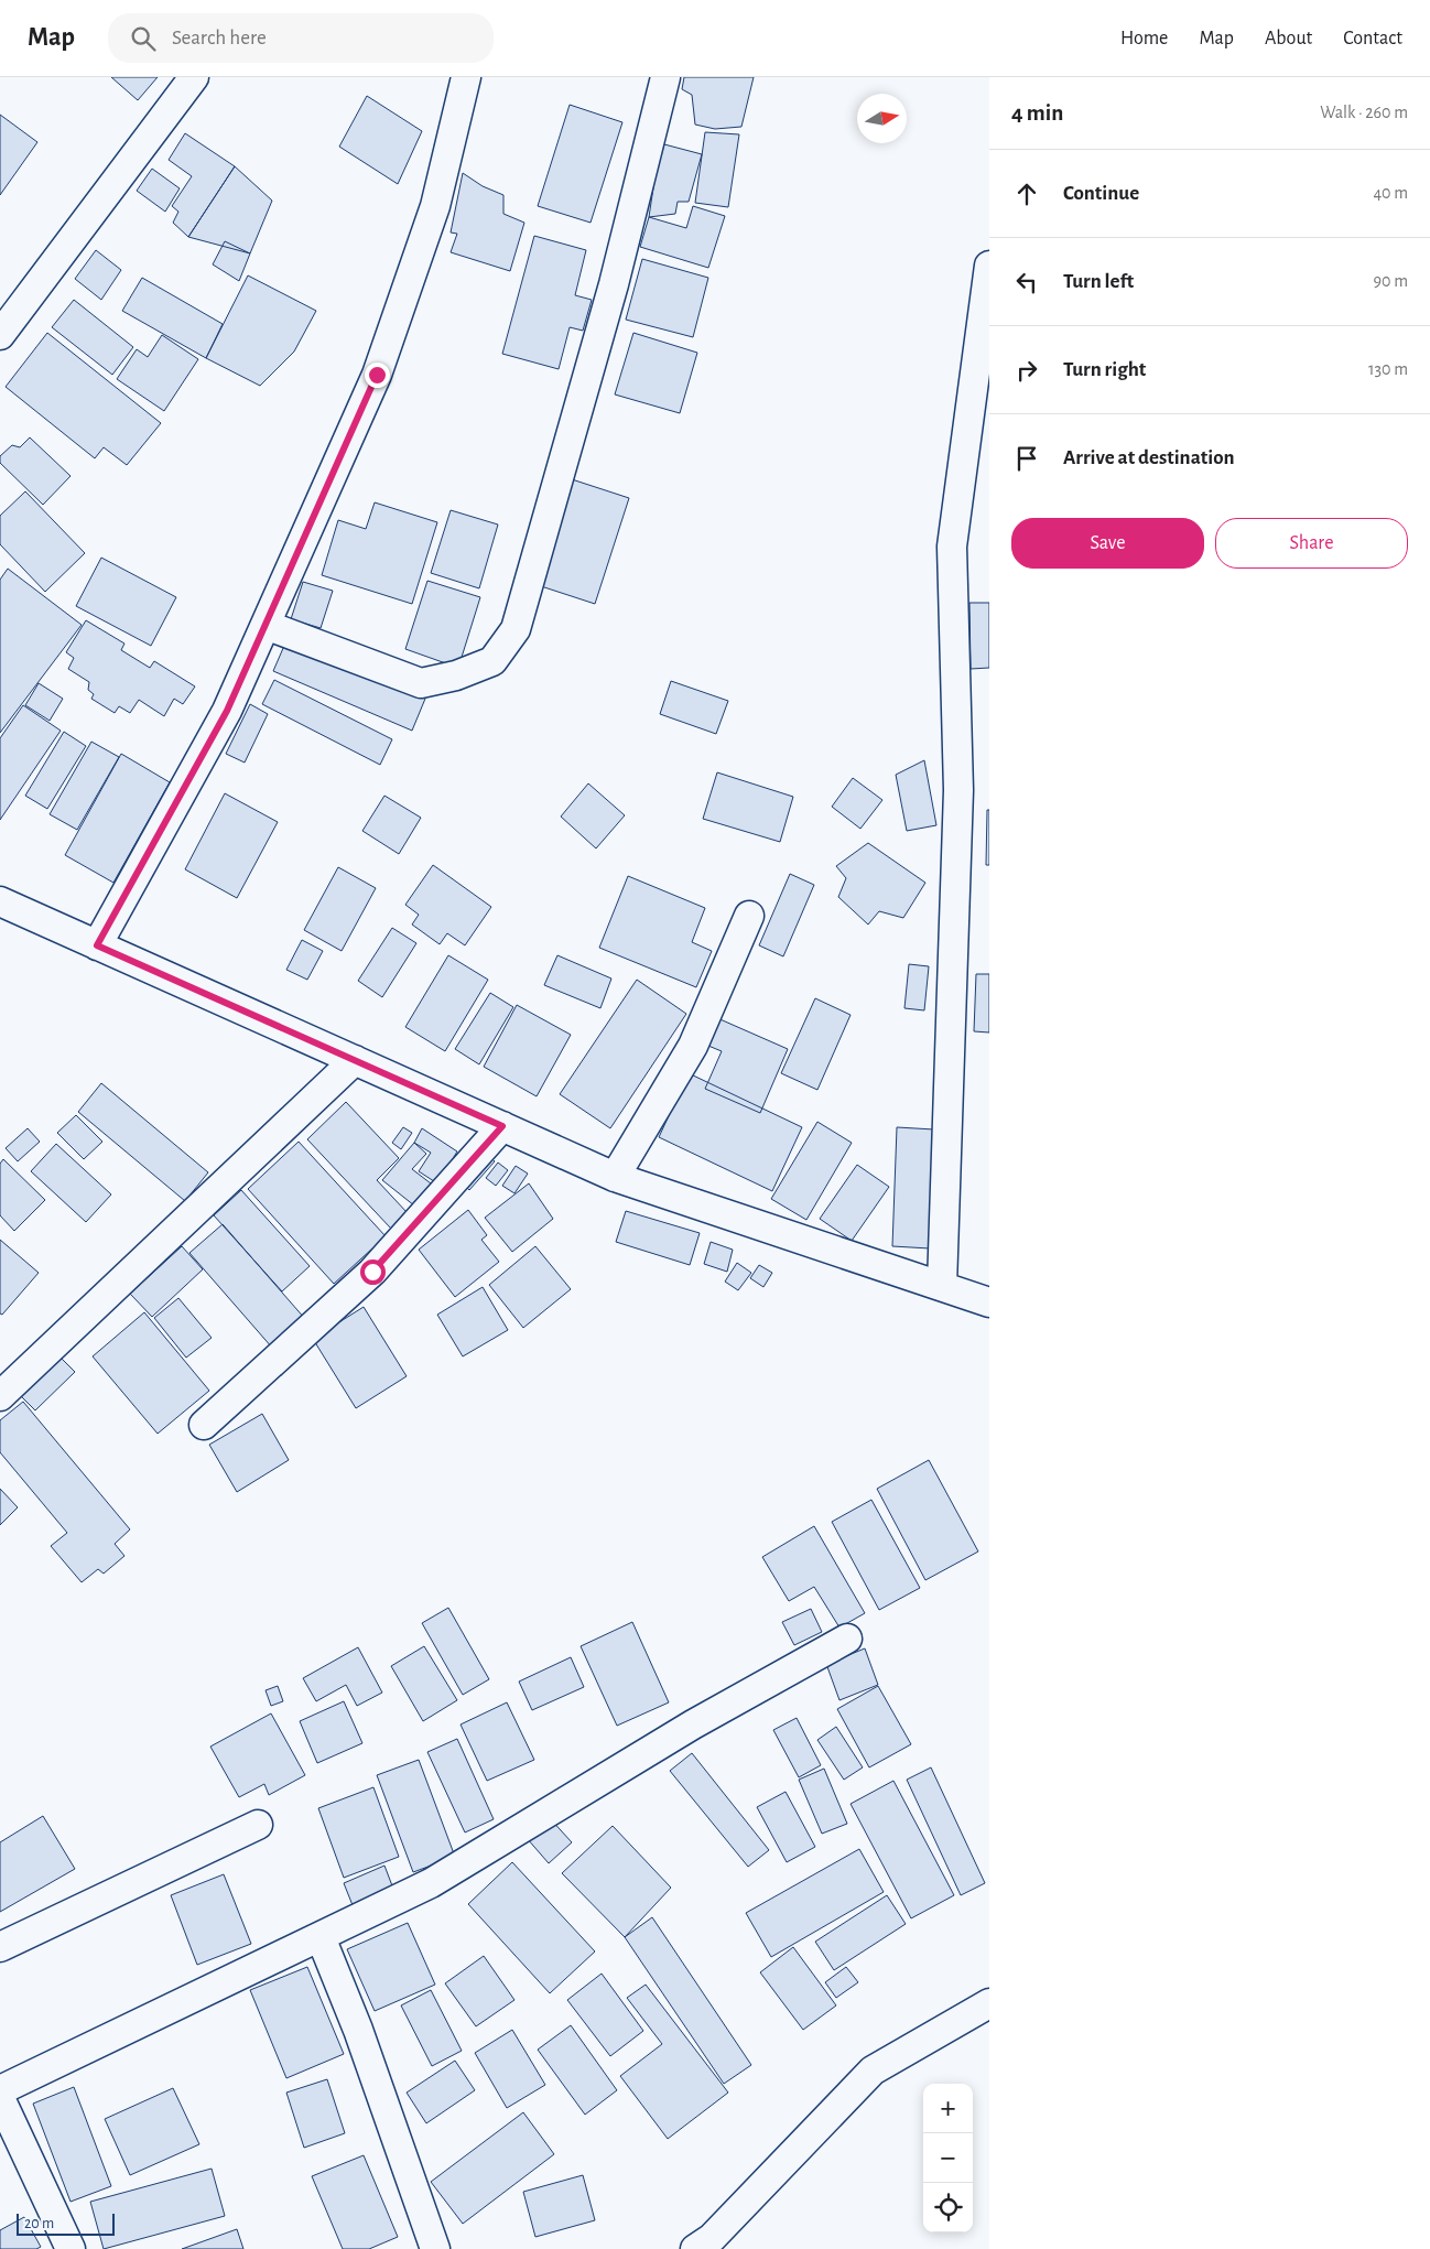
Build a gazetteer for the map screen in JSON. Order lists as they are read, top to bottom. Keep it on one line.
{"scale_bar":"20 m","north":"right","page":{"header":"Map","search":"Search here","nav":["Home","Map","About","Contact"],"heading":["4 min","Walk · 260 m"],"list":[["Continue","40 m"],["Turn left","90 m"],["Turn right","130 m"],"Arrive at destination"],"buttons":["Save","Share"],"map_buttons":["+","−"],"scale":"20 m"}}
